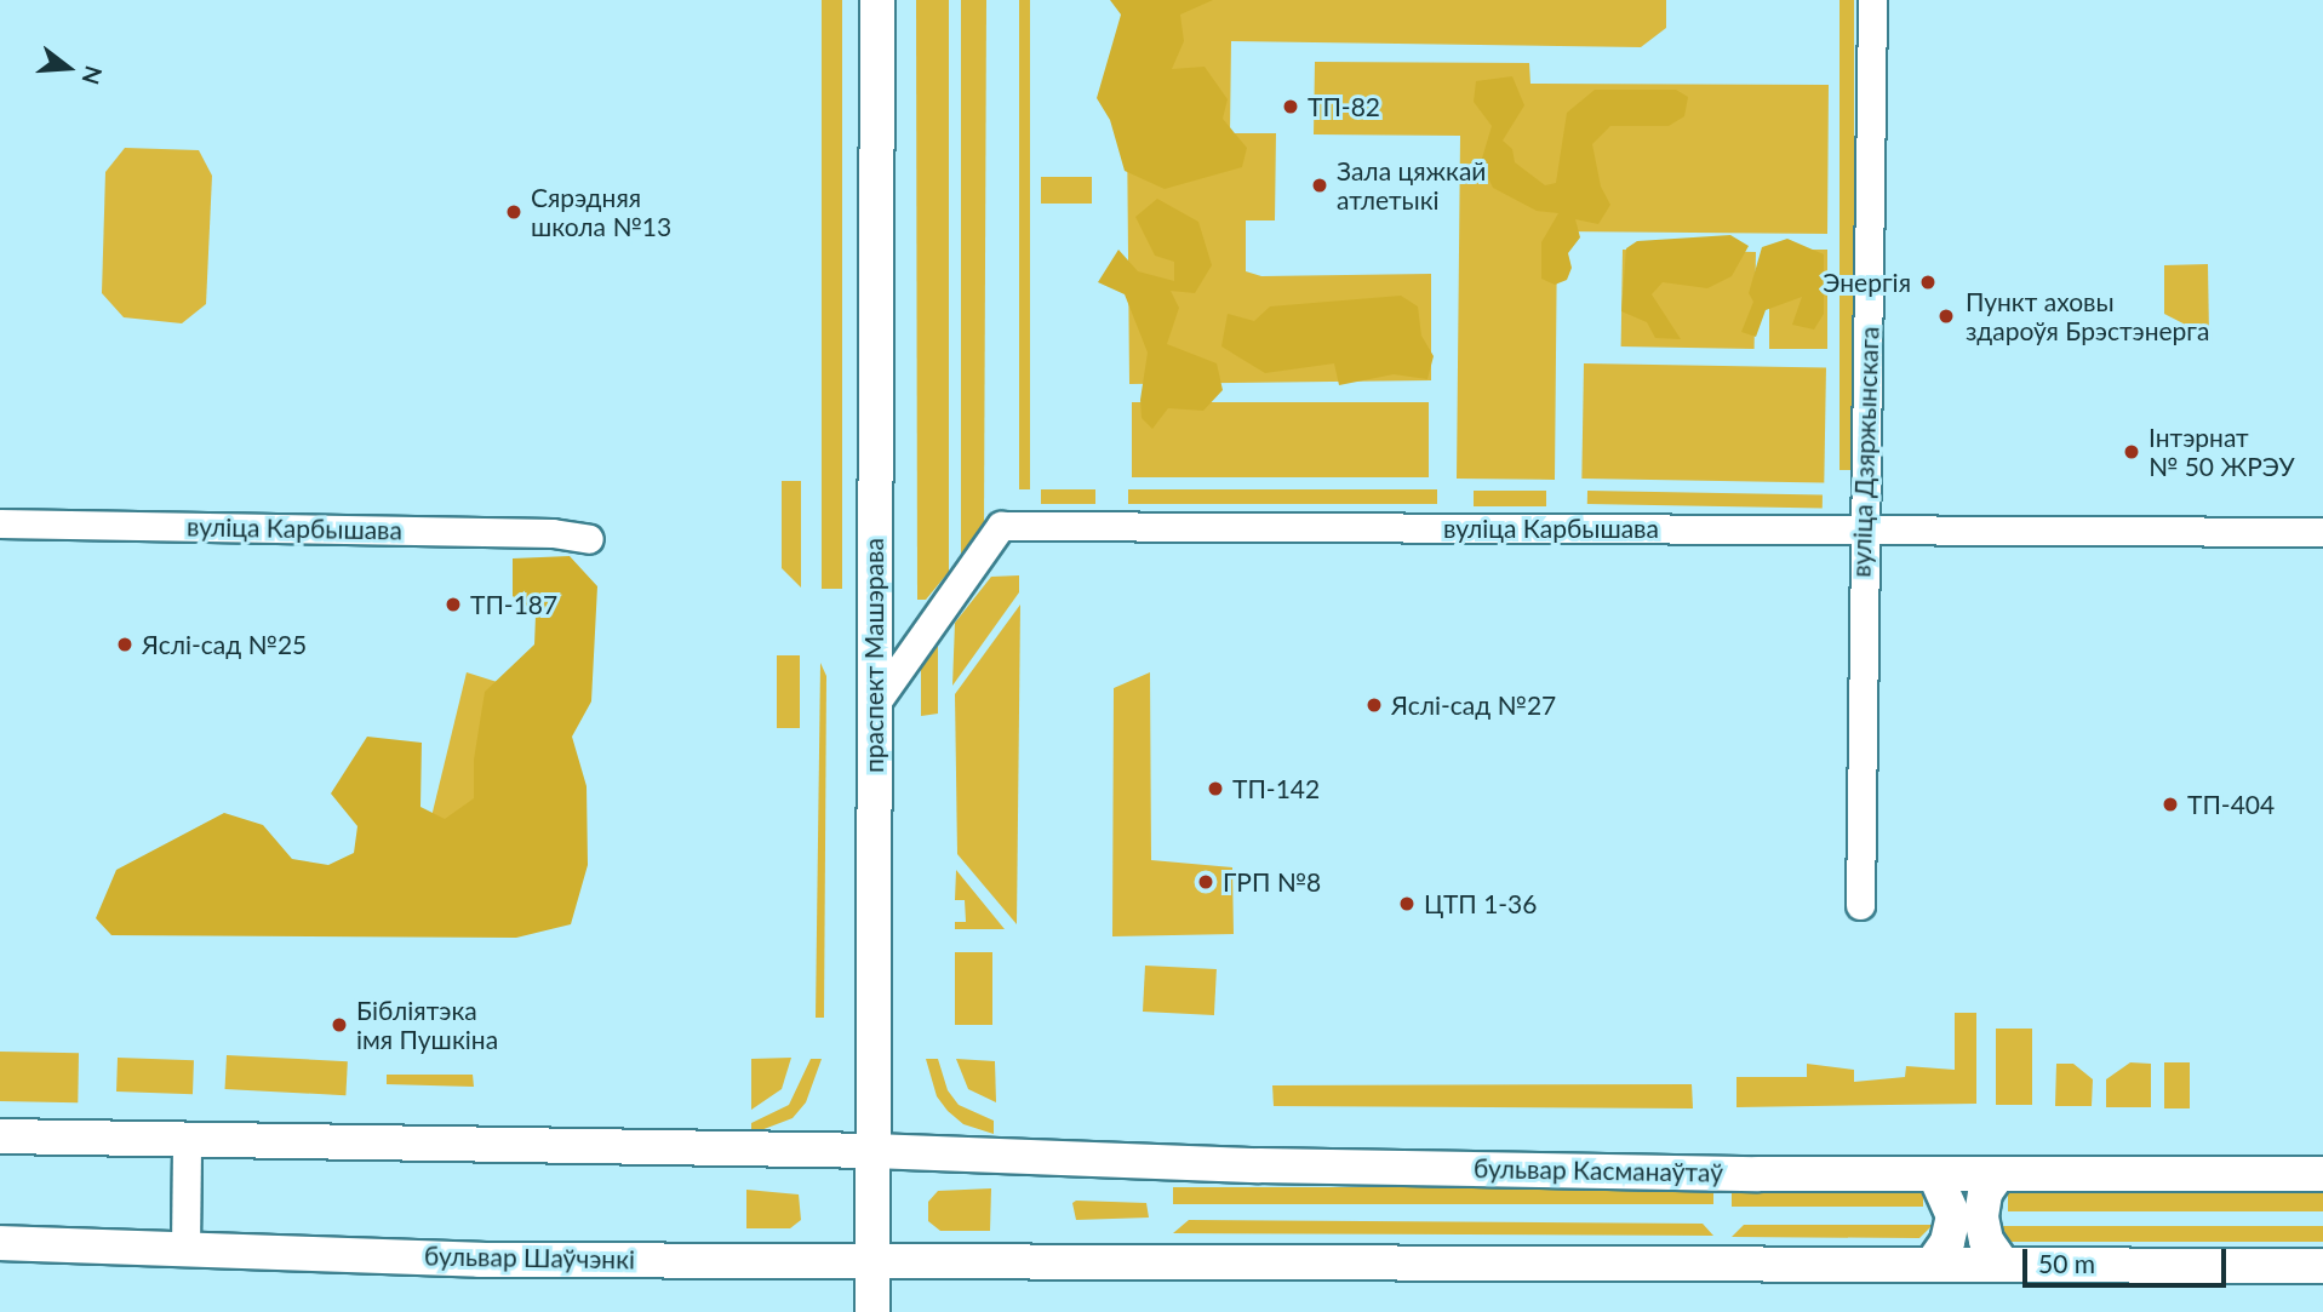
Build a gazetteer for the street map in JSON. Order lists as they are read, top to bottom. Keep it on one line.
{"streets":{"main road":["праспект Машэрава","бульвар Касманаўтаў","бульвар Шаўчэнкі"],"street":["вуліца Дзяржынскага","вуліца Карбышава"]},"crossings":[["вуліца Дзяржынскага","вуліца Карбышава"],["вуліца Карбышава","праспект Машэрава"],["праспект Машэрава","бульвар Касманаўтаў"],["праспект Машэрава","бульвар Шаўчэнкі"]],"places":["ТП-82","Зала цяжкай атлетыкі","Сярэдняя школа №13","Энергія","Пункт аховы здароўя Брэстэнерга","Інтэрнат № 50 ЖРЭУ","ТП-187","Яслі-сад №25","Яслі-сад №27","ТП-142","ТП-404","ГРП №8","ЦТП 1-36","Бібліятэка імя Пушкіна"],"scale_bar":"50 m","north":"right"}
